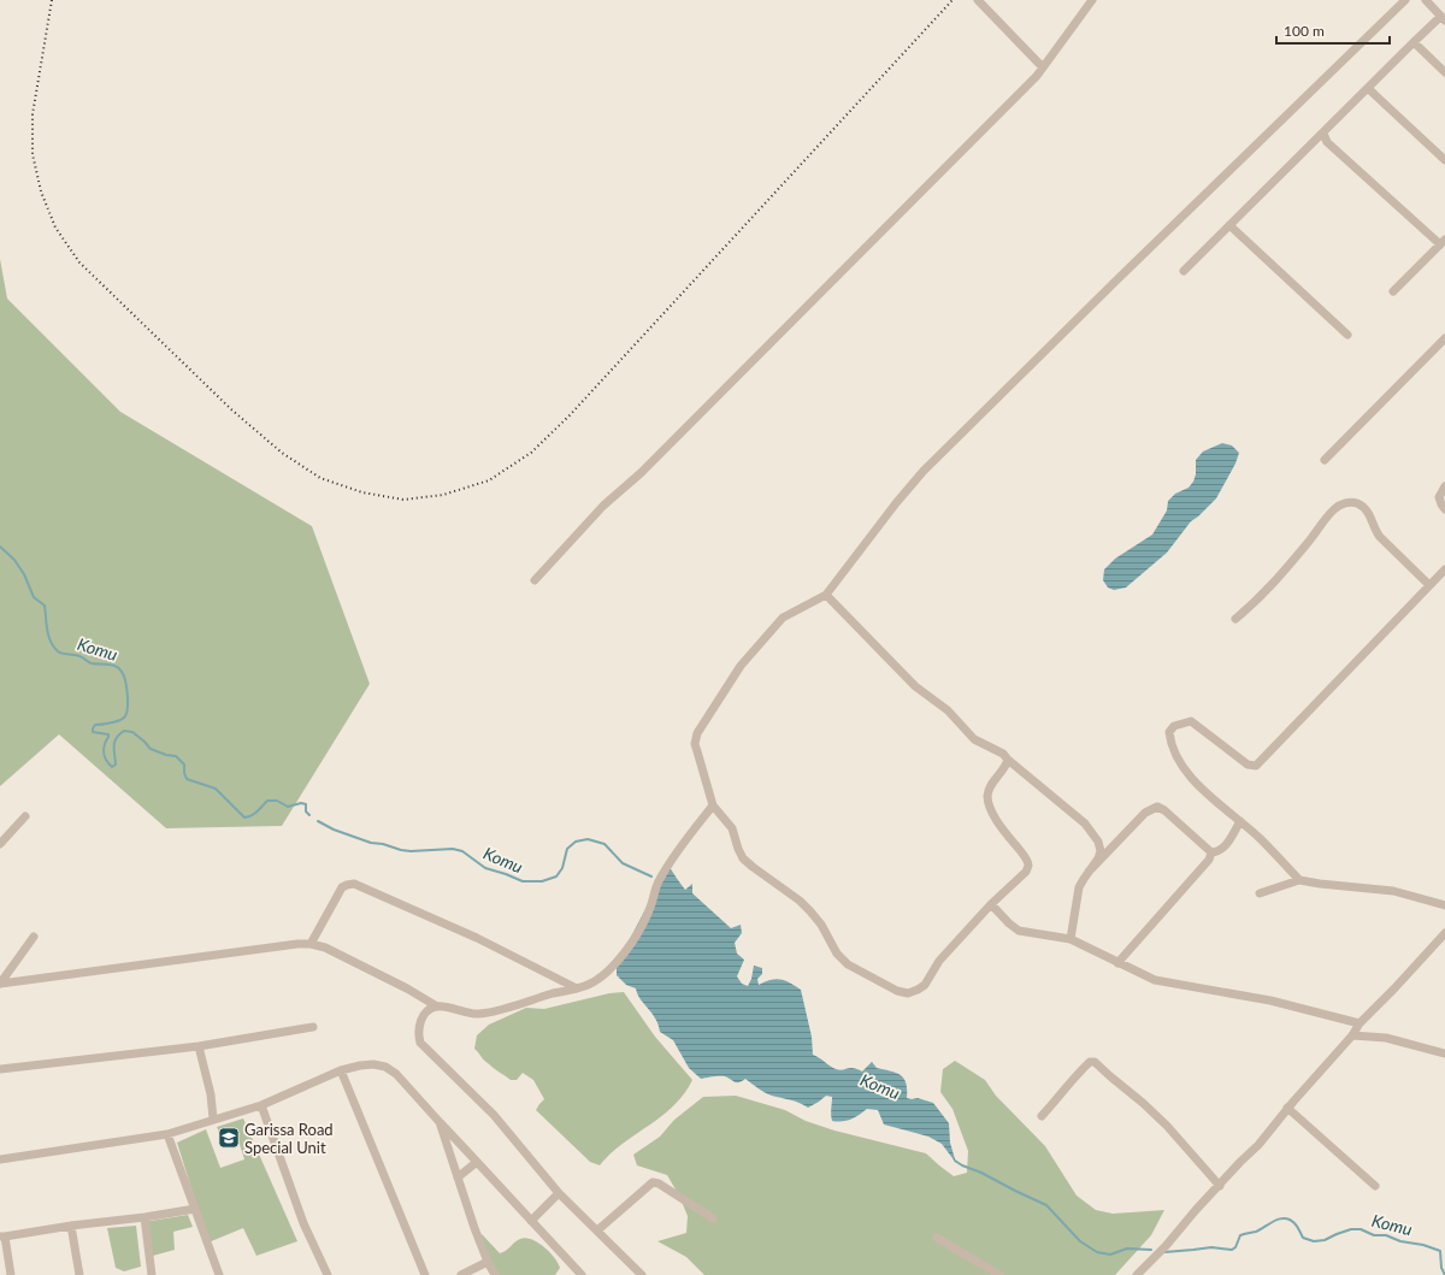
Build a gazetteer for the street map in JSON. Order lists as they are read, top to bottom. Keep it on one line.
{"water":["Komu"],"places":{"school or university":["Garissa Road Special Unit"]},"scale_bar":"100 m"}
